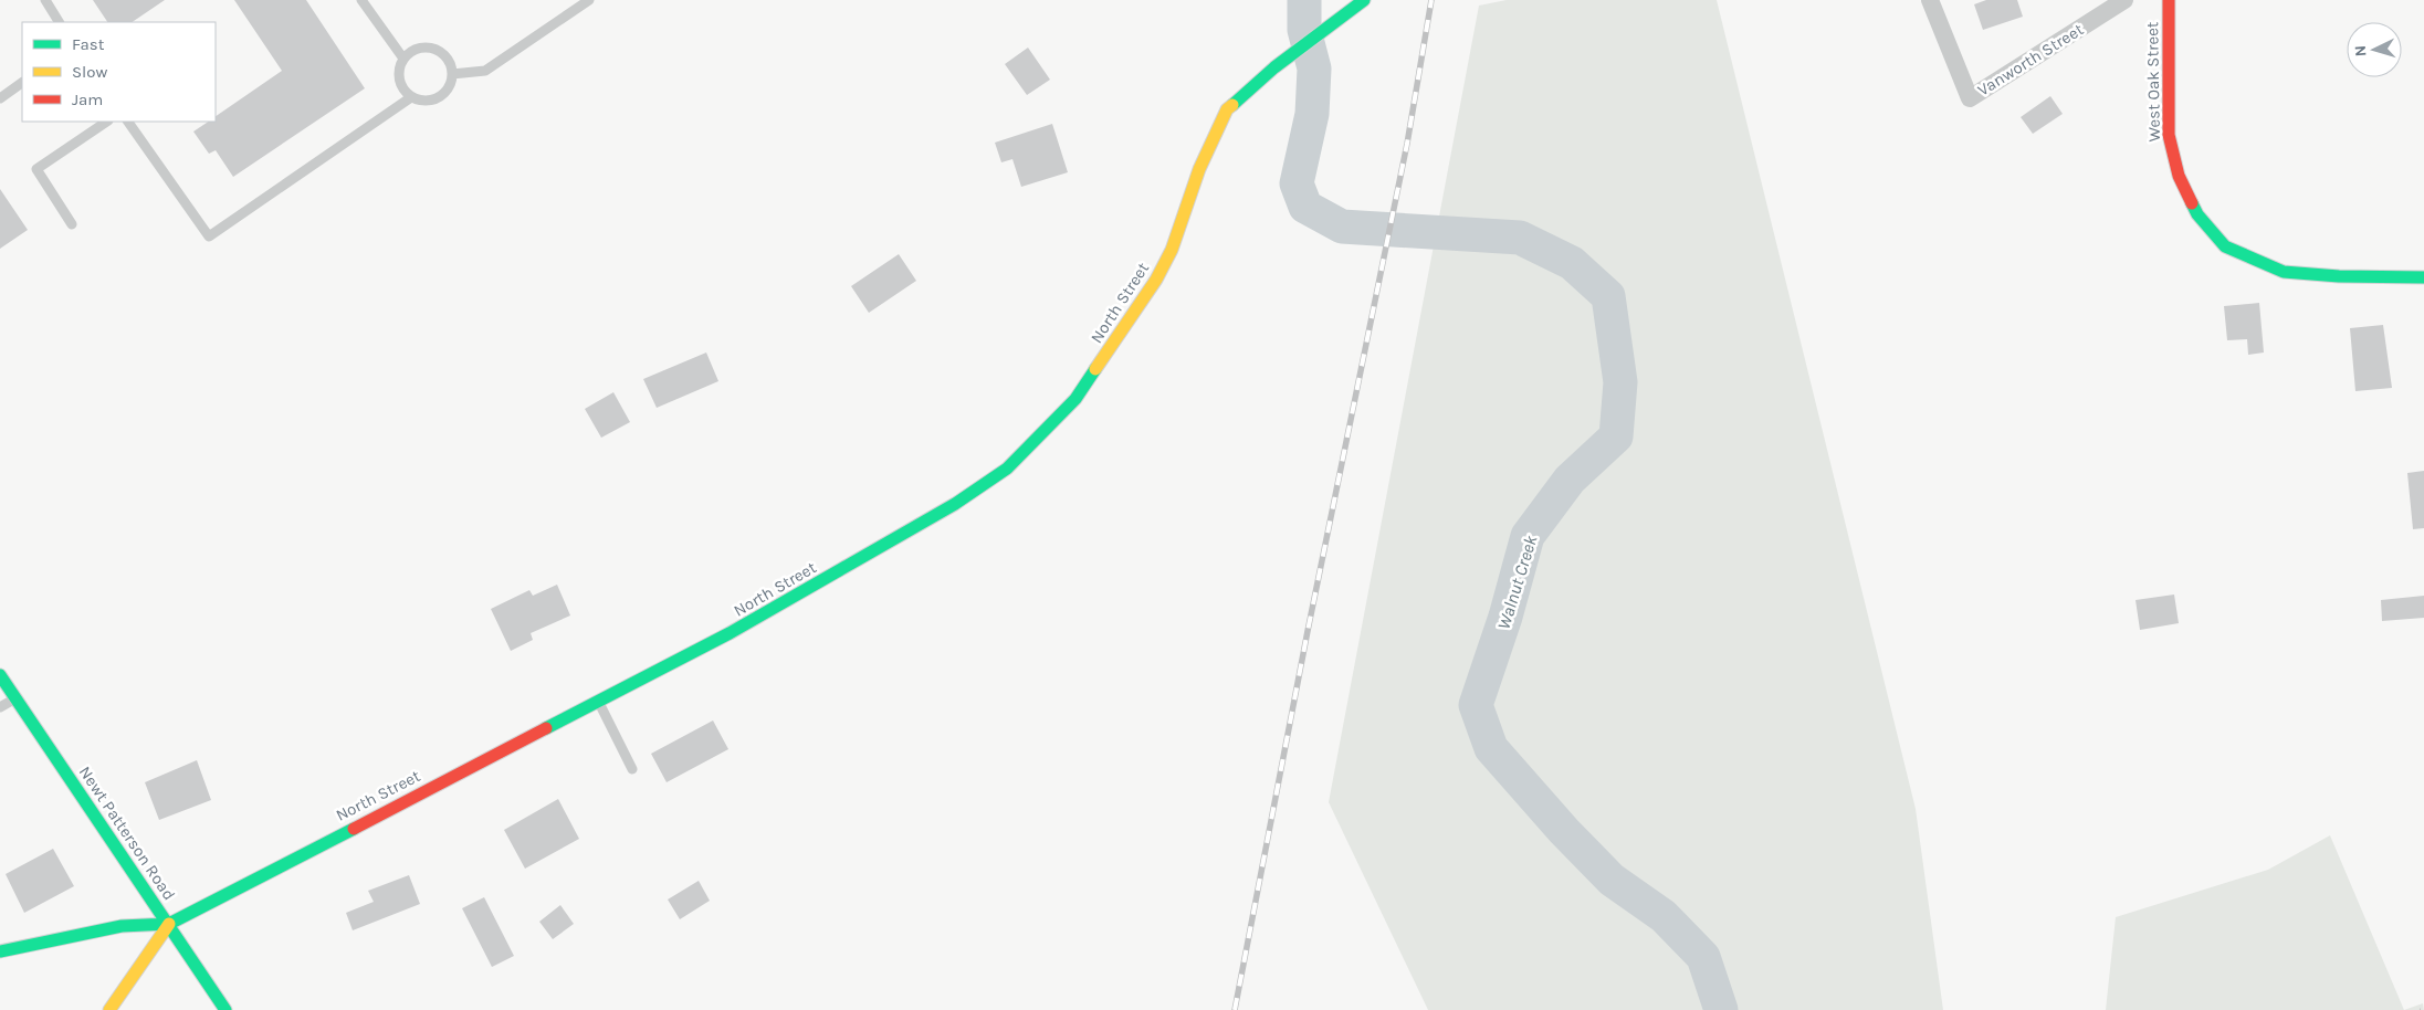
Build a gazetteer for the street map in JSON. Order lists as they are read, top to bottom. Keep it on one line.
{"streets":{"street":["Vanworth Street","West Oak Street","North Street","Newt Patterson Road"]},"crossings":[["North Street","Newt Patterson Road"]],"water":["Walnut Creek"],"legend":["Fast","Slow","Jam"],"north":"left"}
